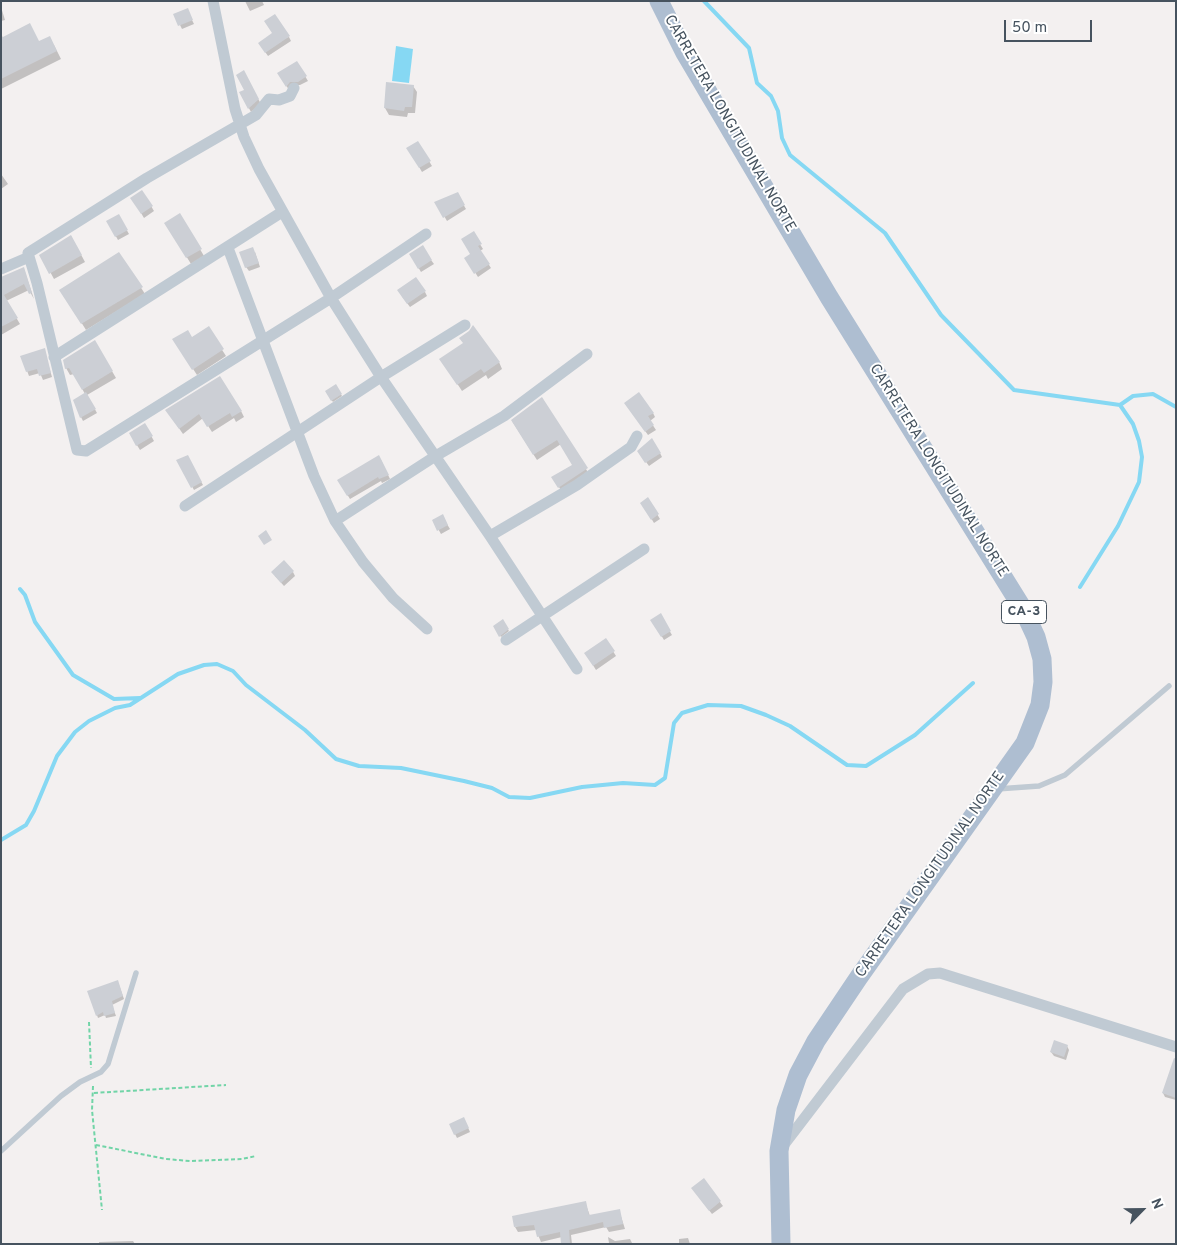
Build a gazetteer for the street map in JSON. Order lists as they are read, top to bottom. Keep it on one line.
{"streets":{"main road":["CARRETERA LONGITUDINAL NORTE","CA-3"]},"scale_bar":"50 m","north":"top right"}
